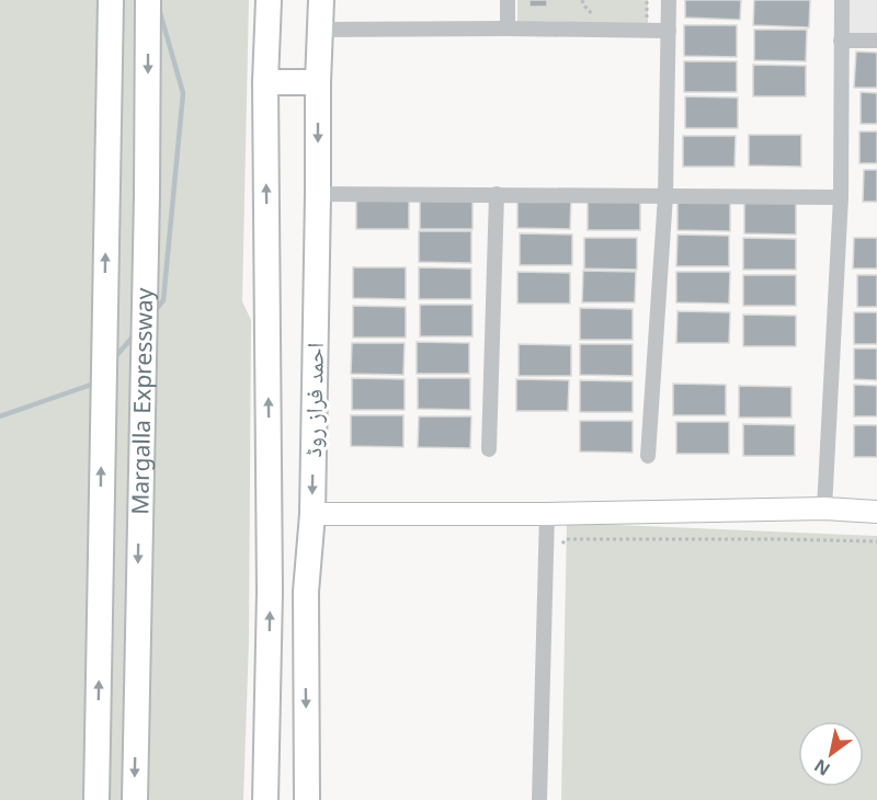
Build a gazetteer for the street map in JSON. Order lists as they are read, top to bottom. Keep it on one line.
{"streets":{"main road":["Margalla Expressway","احمد فراز روڈ"]},"north":"bottom left"}
